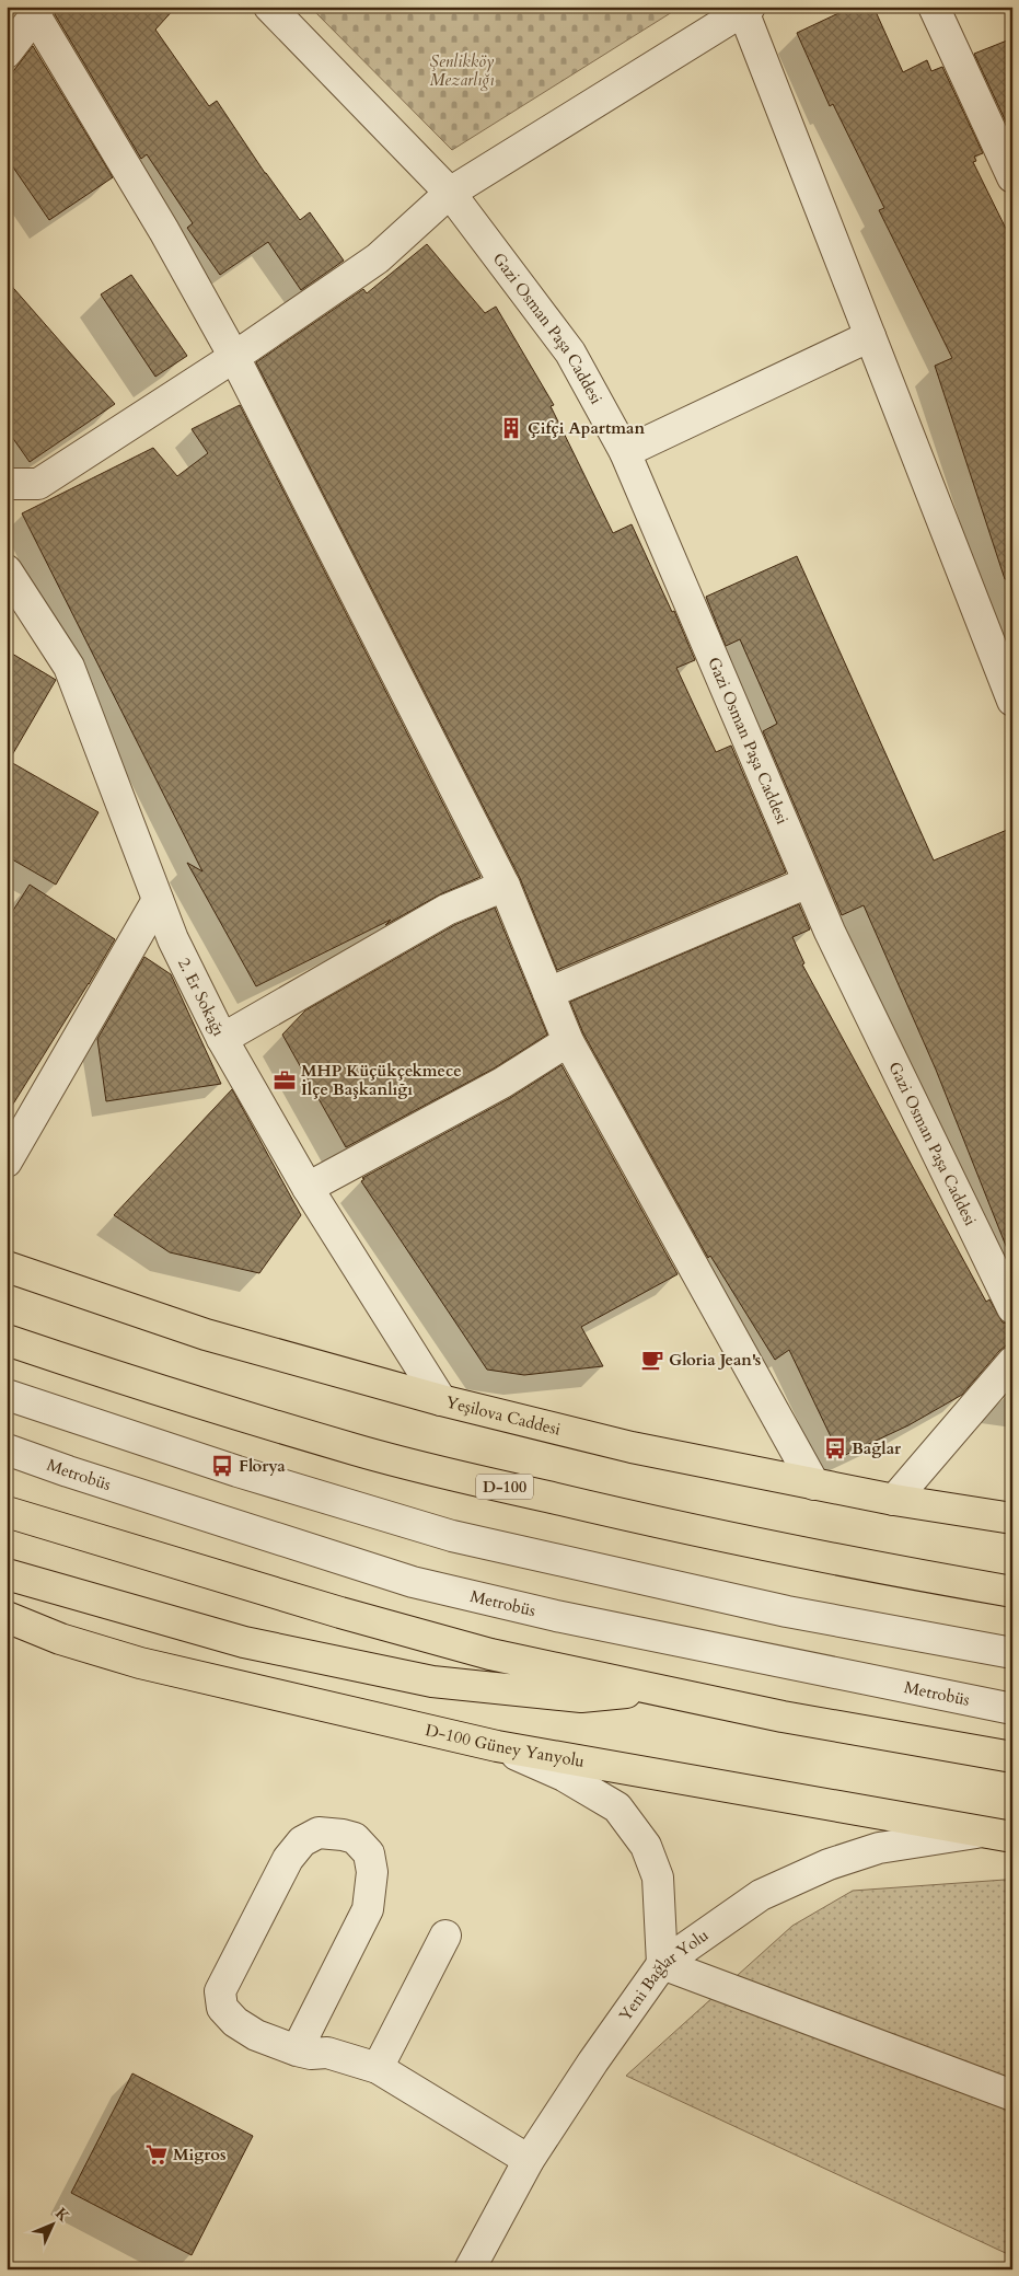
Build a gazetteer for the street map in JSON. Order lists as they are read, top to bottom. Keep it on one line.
{"streets":{"main road":["Yeşilova Caddesi","D-100","D-100 Güney Yanyolu"],"street":["Gazi Osman Paşa Caddesi","2. Er Sokağı","Metrobüs","Yeni Bağlar Yolu"]},"crossings":[["2. Er Sokağı","Yeşilova Caddesi"],["D-100 Güney Yanyolu","Yeni Bağlar Yolu"]],"parks":["Şenlikköy Mezarlığı"],"places":{"building":["Çifçi Apartman"],"office":["MHP Küçükçekmece İlçe Başkanlığı"],"cafe":["Gloria Jean's"],"bus stop":["Bağlar","Florya"],"supermarket":["Migros"]},"north":"top right"}
